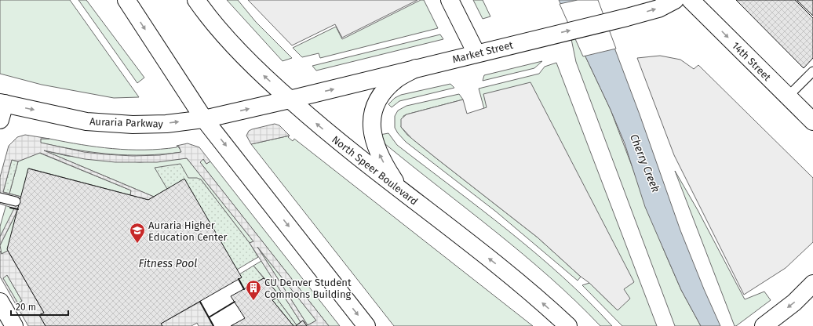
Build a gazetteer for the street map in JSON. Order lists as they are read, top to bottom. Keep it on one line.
{"streets":{"main road":["Market Street","14th Street","Auraria Parkway","North Speer Boulevard"]},"crossings":[["Market Street","Auraria Parkway"],["Market Street","North Speer Boulevard"],["Auraria Parkway","North Speer Boulevard"]],"one_way":["Market Street","14th Street","Auraria Parkway"],"water":["Cherry Creek","Fitness Pool"],"places":{"school or university":["Auraria Higher Education Center"],"building":["CU Denver Student Commons Building"]},"scale_bar":"20 m"}
